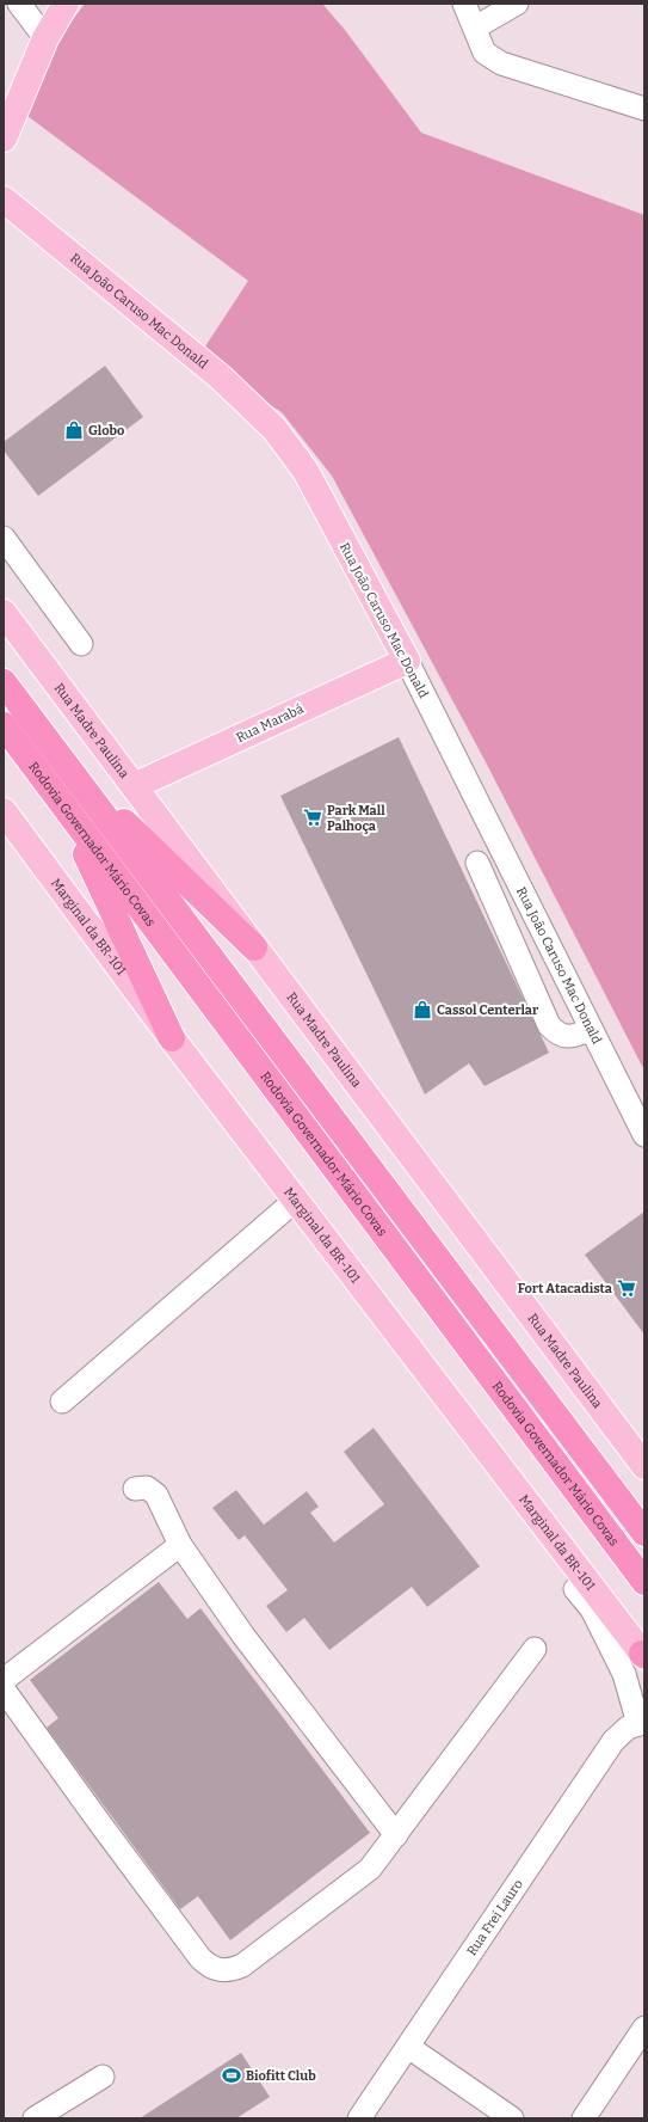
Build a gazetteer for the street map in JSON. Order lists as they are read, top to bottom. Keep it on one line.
{"streets":{"highway":["Rodovia Governador Mário Covas"],"main road":["Rua João Caruso Mac Donald","Rua Marabá","Rua Madre Paulina","Marginal da BR-101"],"street":["Rua Frei Lauro"]},"crossings":[["Rua João Caruso Mac Donald","Rua Marabá"],["Rua Marabá","Rua Madre Paulina"]],"places":{"shop":["Globo","Cassol Centerlar"],"supermarket":["Park Mall Palhoça","Fort Atacadista"],"sports":["Biofitt Club"]}}
